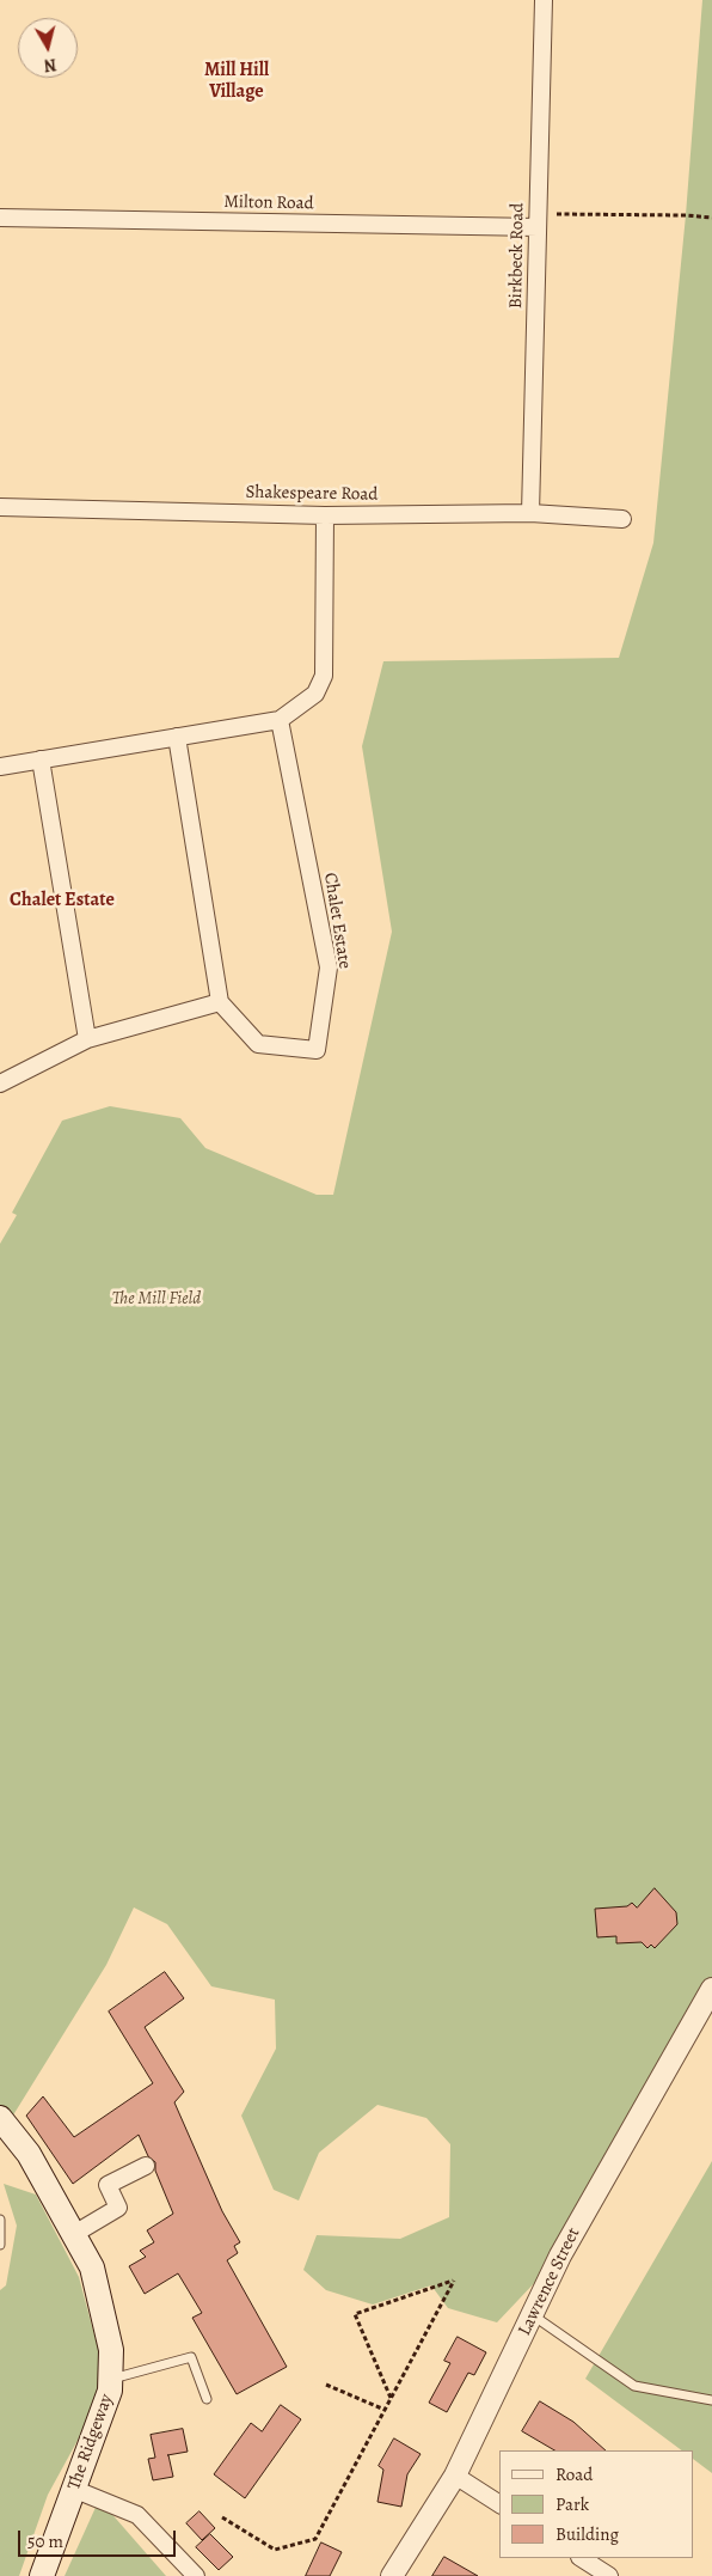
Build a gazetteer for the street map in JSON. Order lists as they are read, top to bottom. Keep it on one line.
{"streets":{"main road":["The Ridgeway"],"street":["Milton Road","Birkbeck Road","Shakespeare Road","Chalet Estate","Lawrence Street"]},"crossings":[["Milton Road","Birkbeck Road"],["Birkbeck Road","Shakespeare Road"]],"districts":["Mill Hill Village","Chalet Estate"],"parks":["The Mill Field"],"legend":["Road","Park","Building"],"scale_bar":"50 m","north":"bottom"}
